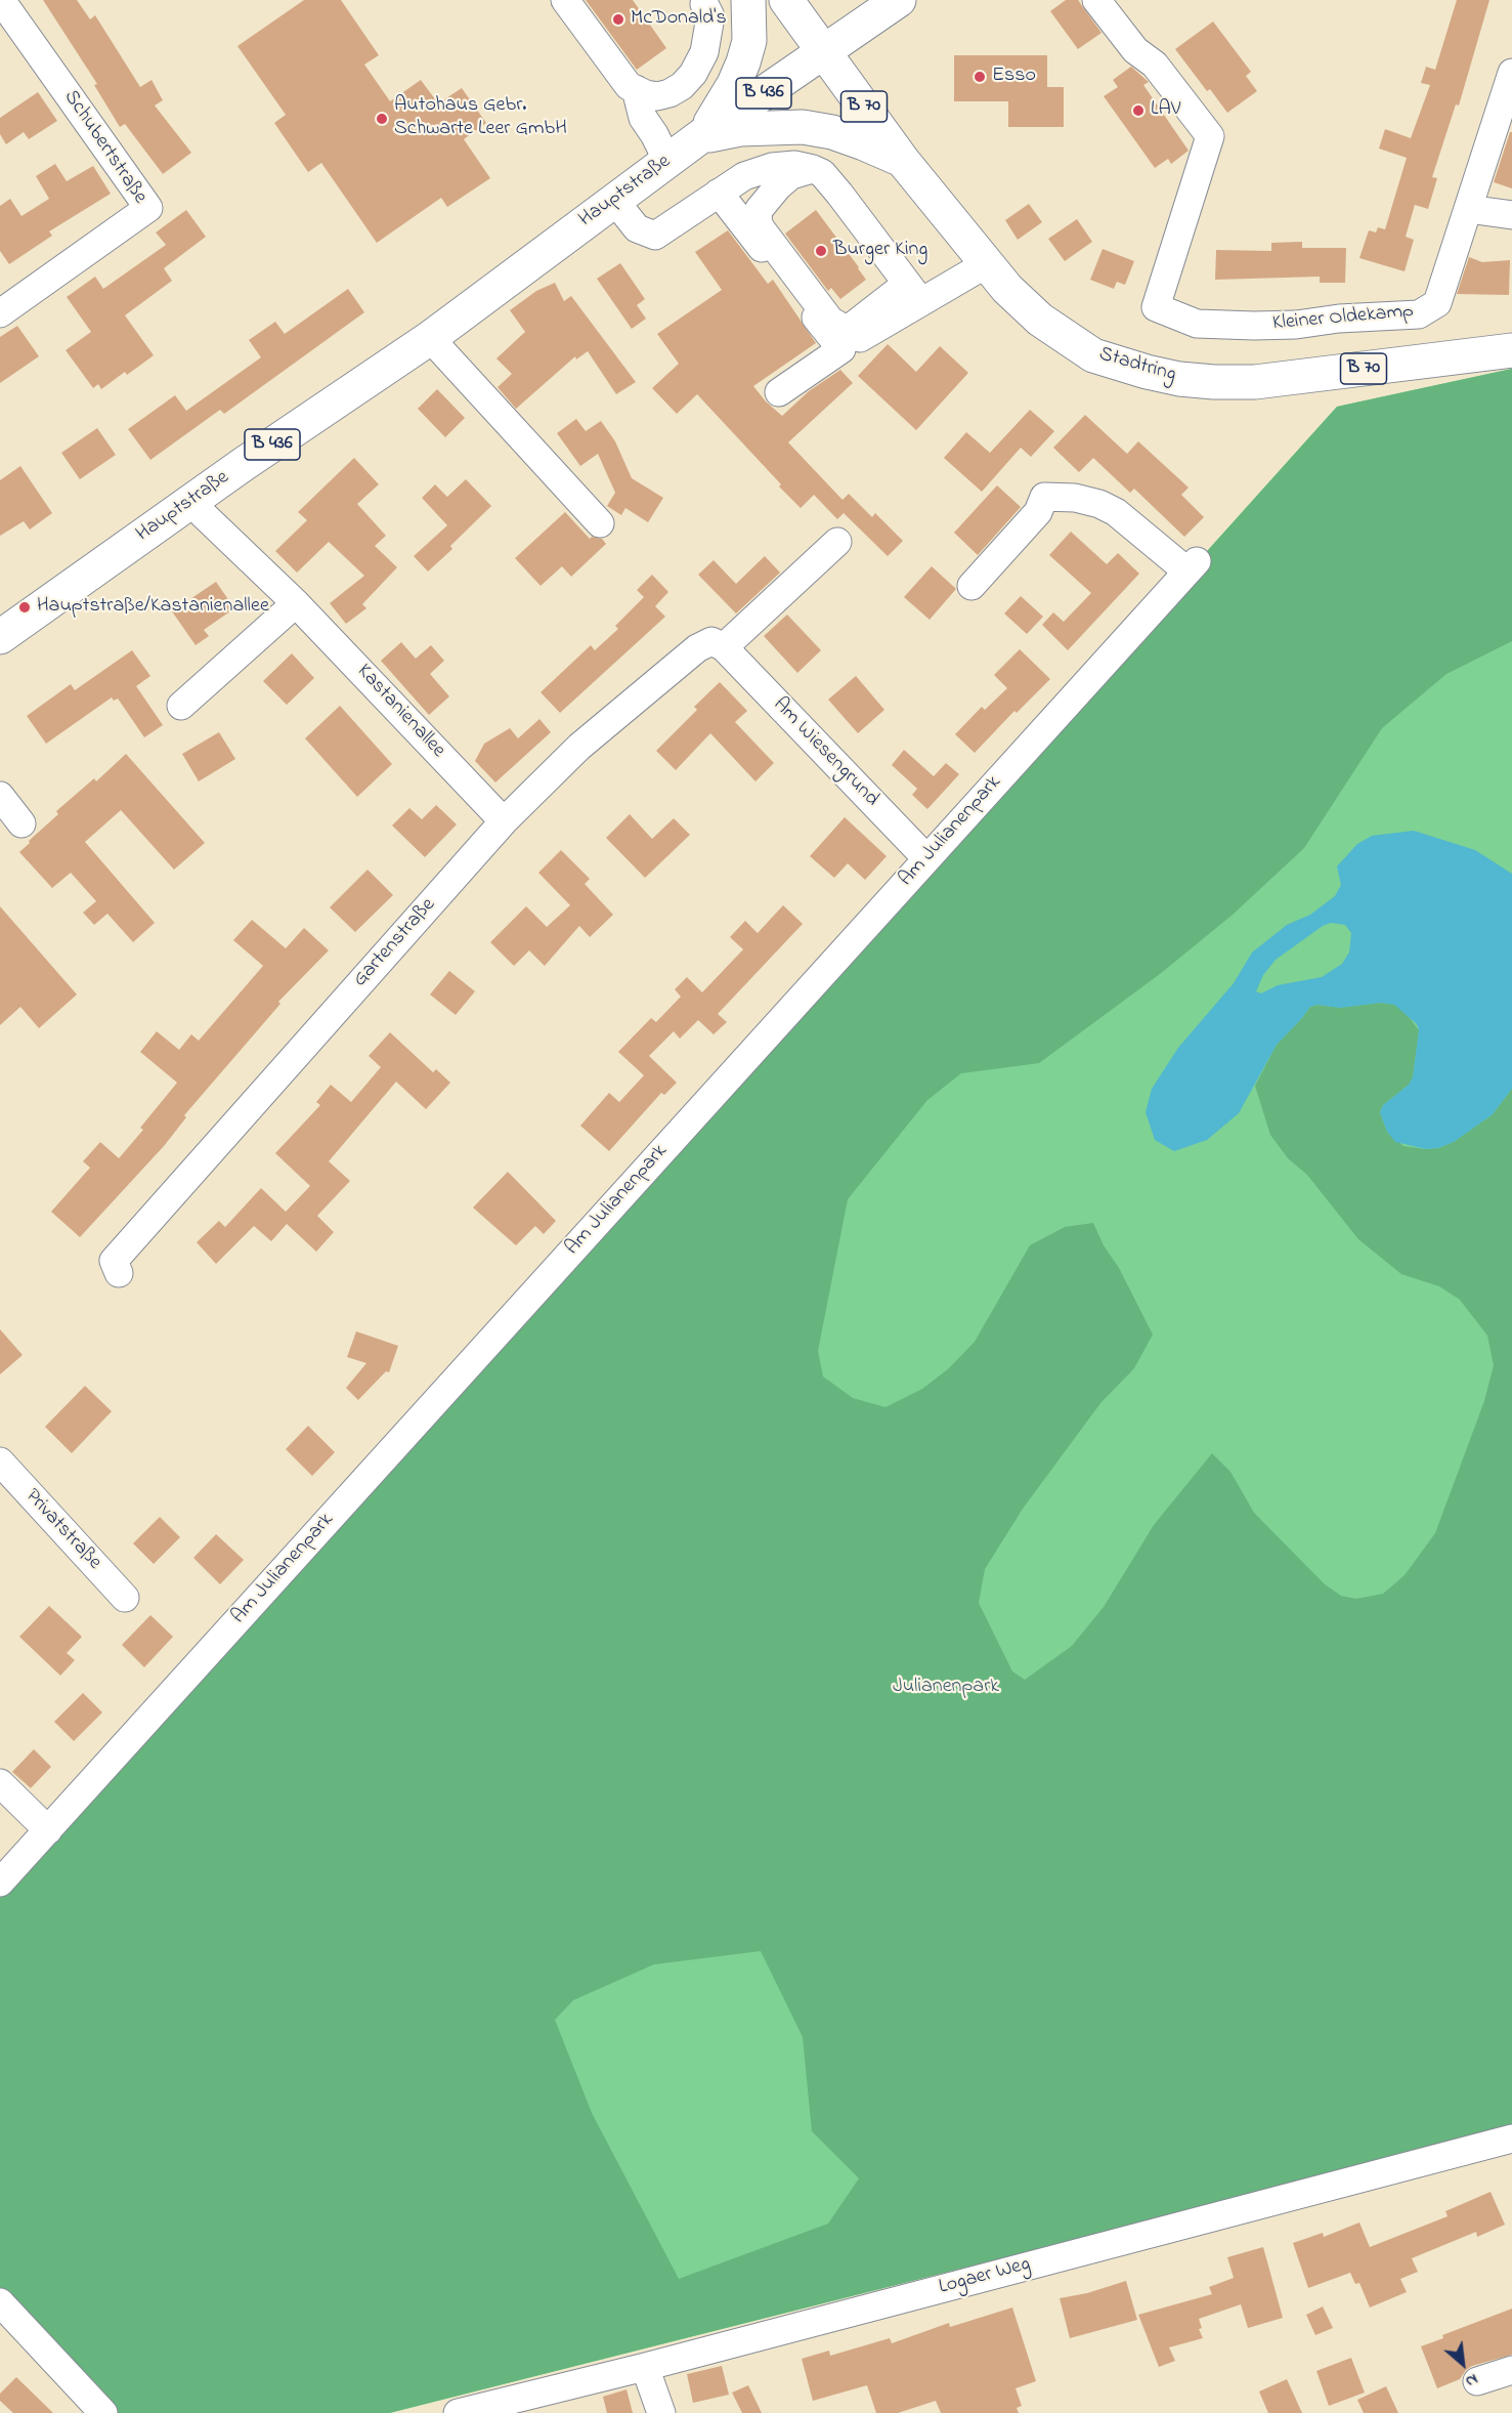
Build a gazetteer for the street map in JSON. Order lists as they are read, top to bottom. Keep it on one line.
{"streets":{"main road":["B 436","B 70","Hauptstraße","Stadtring"],"street":["Schubertstraße","Kleiner Oldekamp","Kastanienallee","Am Wiesengrund","Am Julianenpark","Gartenstraße","Privatstraße","Logaer Weg"]},"crossings":[["B 436","Hauptstraße"],["B 436","Stadtring"],["B 70","Hauptstraße"],["B 70","Stadtring"],["Hauptstraße","Stadtring"],["Hauptstraße","Kastanienallee"],["Kastanienallee","Gartenstraße"],["Am Wiesengrund","Am Julianenpark"],["Am Wiesengrund","Gartenstraße"]],"parks":["Julianenpark"],"places":["McDonald's","Esso","LAV","Autohaus Gebr. Schwarte Leer GmbH","Burger King","Hauptstraße/Kastanienallee"],"north":"bottom right"}
